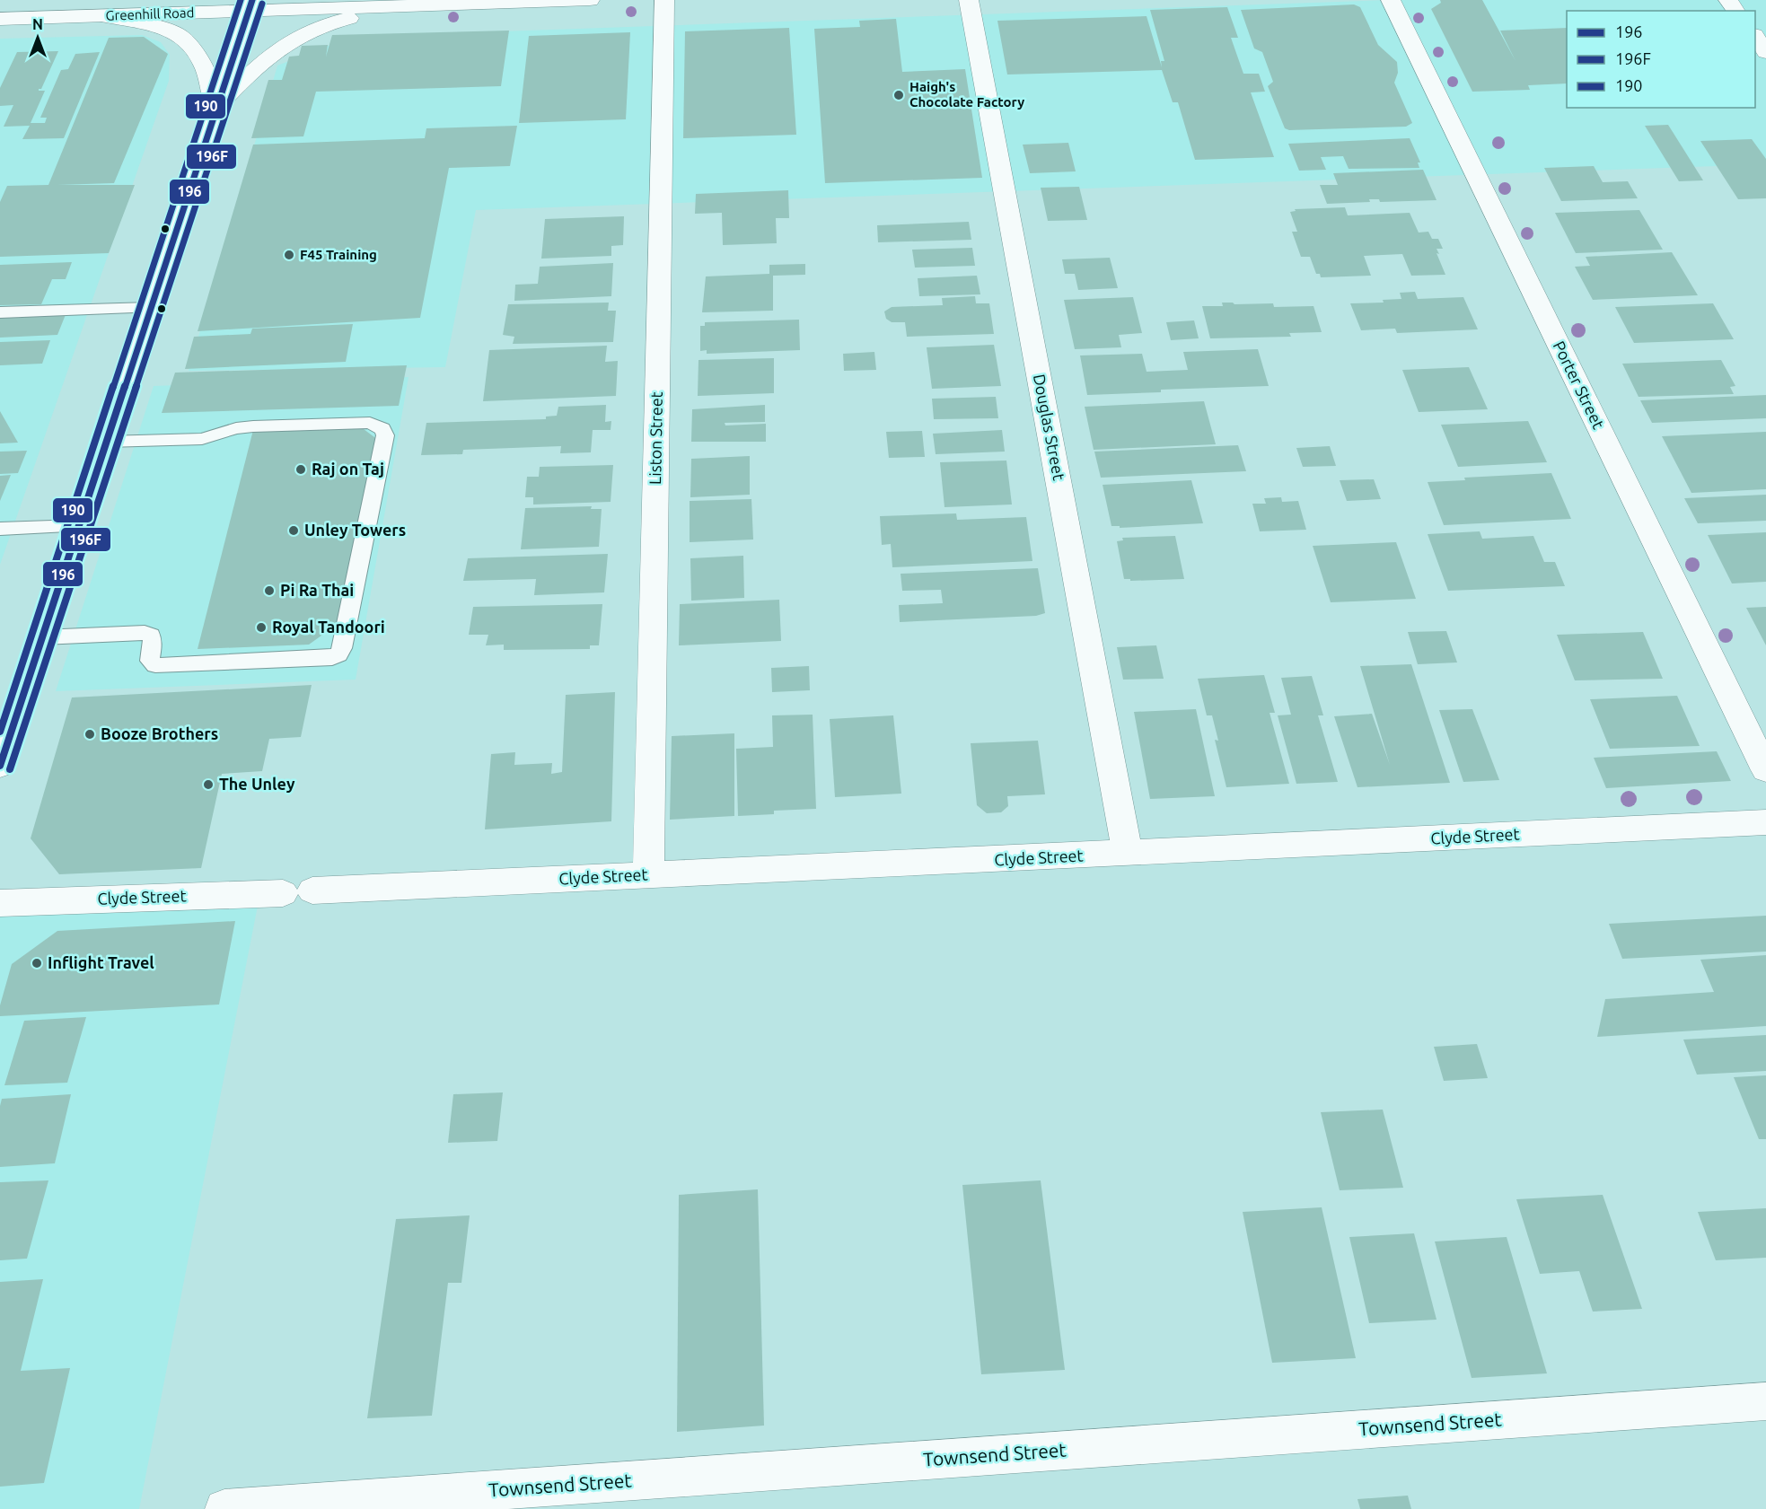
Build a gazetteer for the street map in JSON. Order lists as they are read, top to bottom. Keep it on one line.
{"streets":{"main road":["Greenhill Road","Porter Street","Douglas Street","Liston Street","Clyde Street","Townsend Street"]},"crossings":[["Douglas Street","Clyde Street"],["Liston Street","Clyde Street"]],"places":["Haigh's Chocolate Factory","F45 Training","Raj on Taj","Unley Towers","Pi Ra Thai","Royal Tandoori","Booze Brothers","The Unley","Inflight Travel"],"lines":["transit line 196","transit line 190","transit line 196F"],"legend":["196","196F","190"],"north":"top"}
